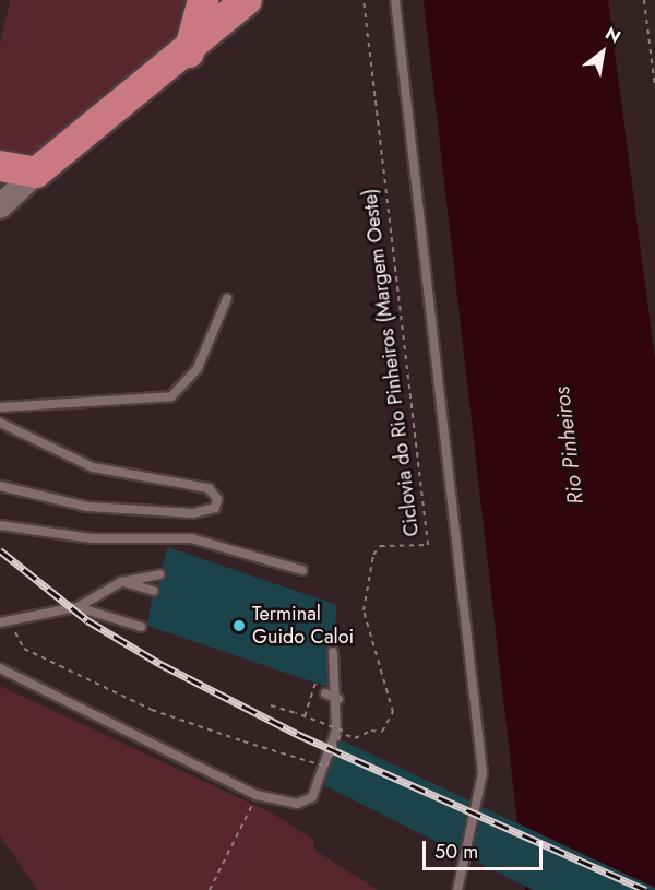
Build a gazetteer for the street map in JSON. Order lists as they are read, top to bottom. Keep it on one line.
{"streets":{"path":["Ciclovia do Rio Pinheiros (Margem Oeste)"]},"water":["Rio Pinheiros"],"places":["Terminal Guido Caloi"],"scale_bar":"50 m","north":"top right"}
